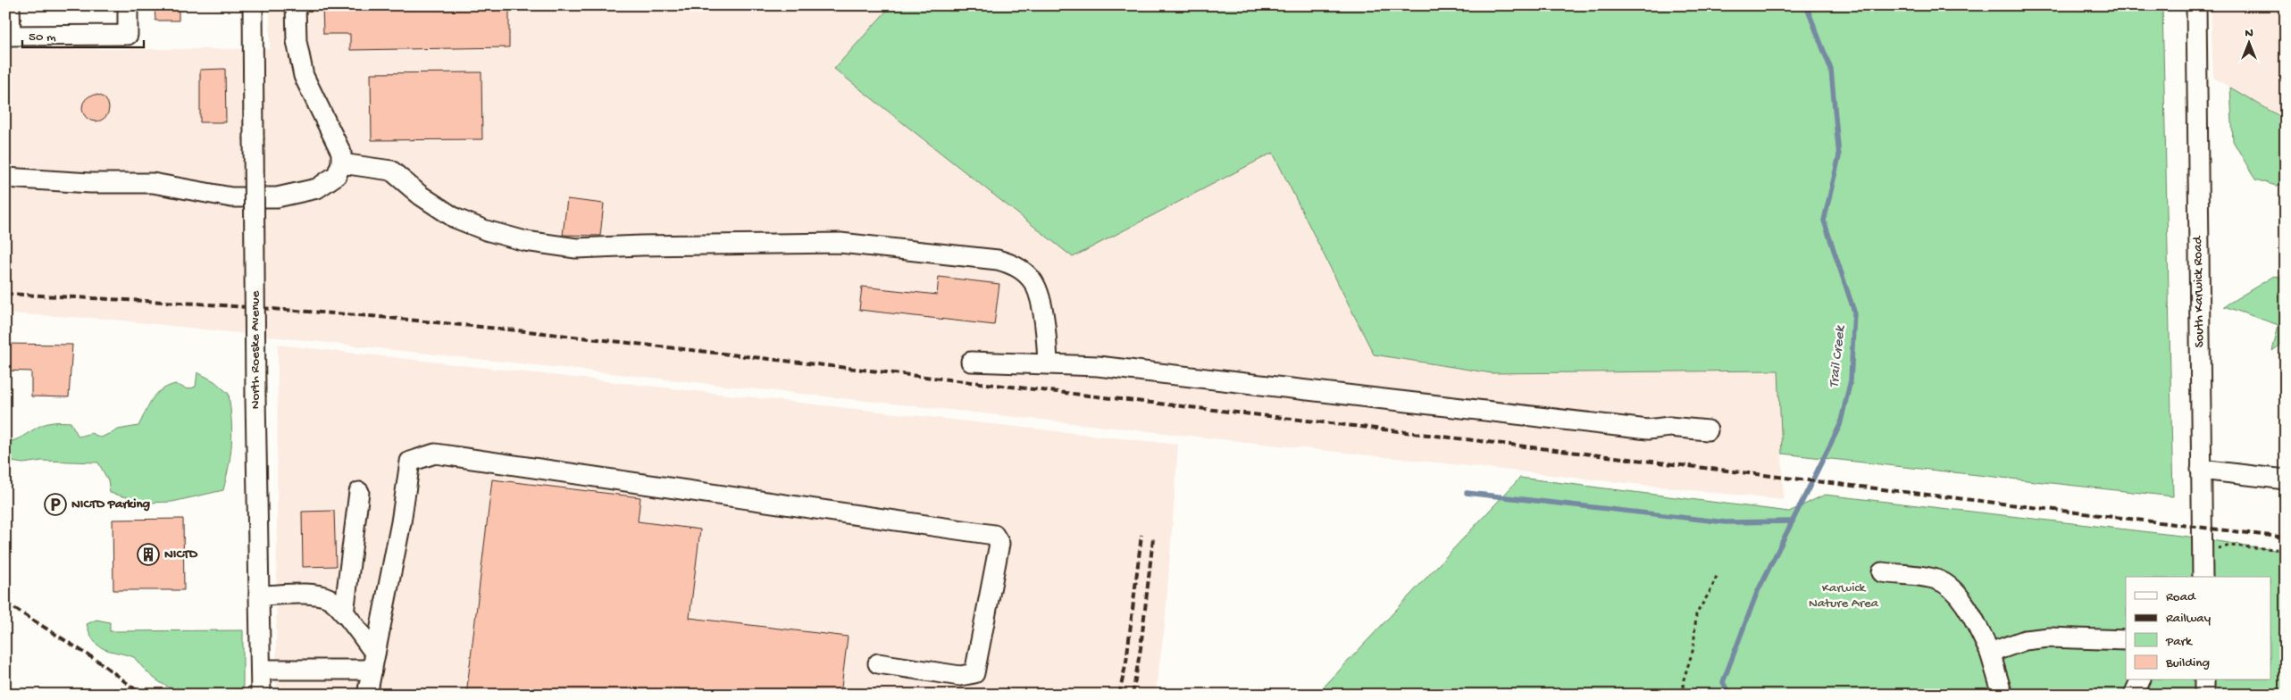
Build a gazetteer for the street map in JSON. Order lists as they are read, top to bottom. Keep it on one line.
{"streets":{"street":["South Karwick Road","North Roeske Avenue"]},"water":["Trail Creek"],"parks":["Karwick Nature Area"],"places":{"parking":["NICTD Parking"],"building":["NICTD"]},"legend":["Road","Railway","Park","Building"],"scale_bar":"50 m","north":"top"}
